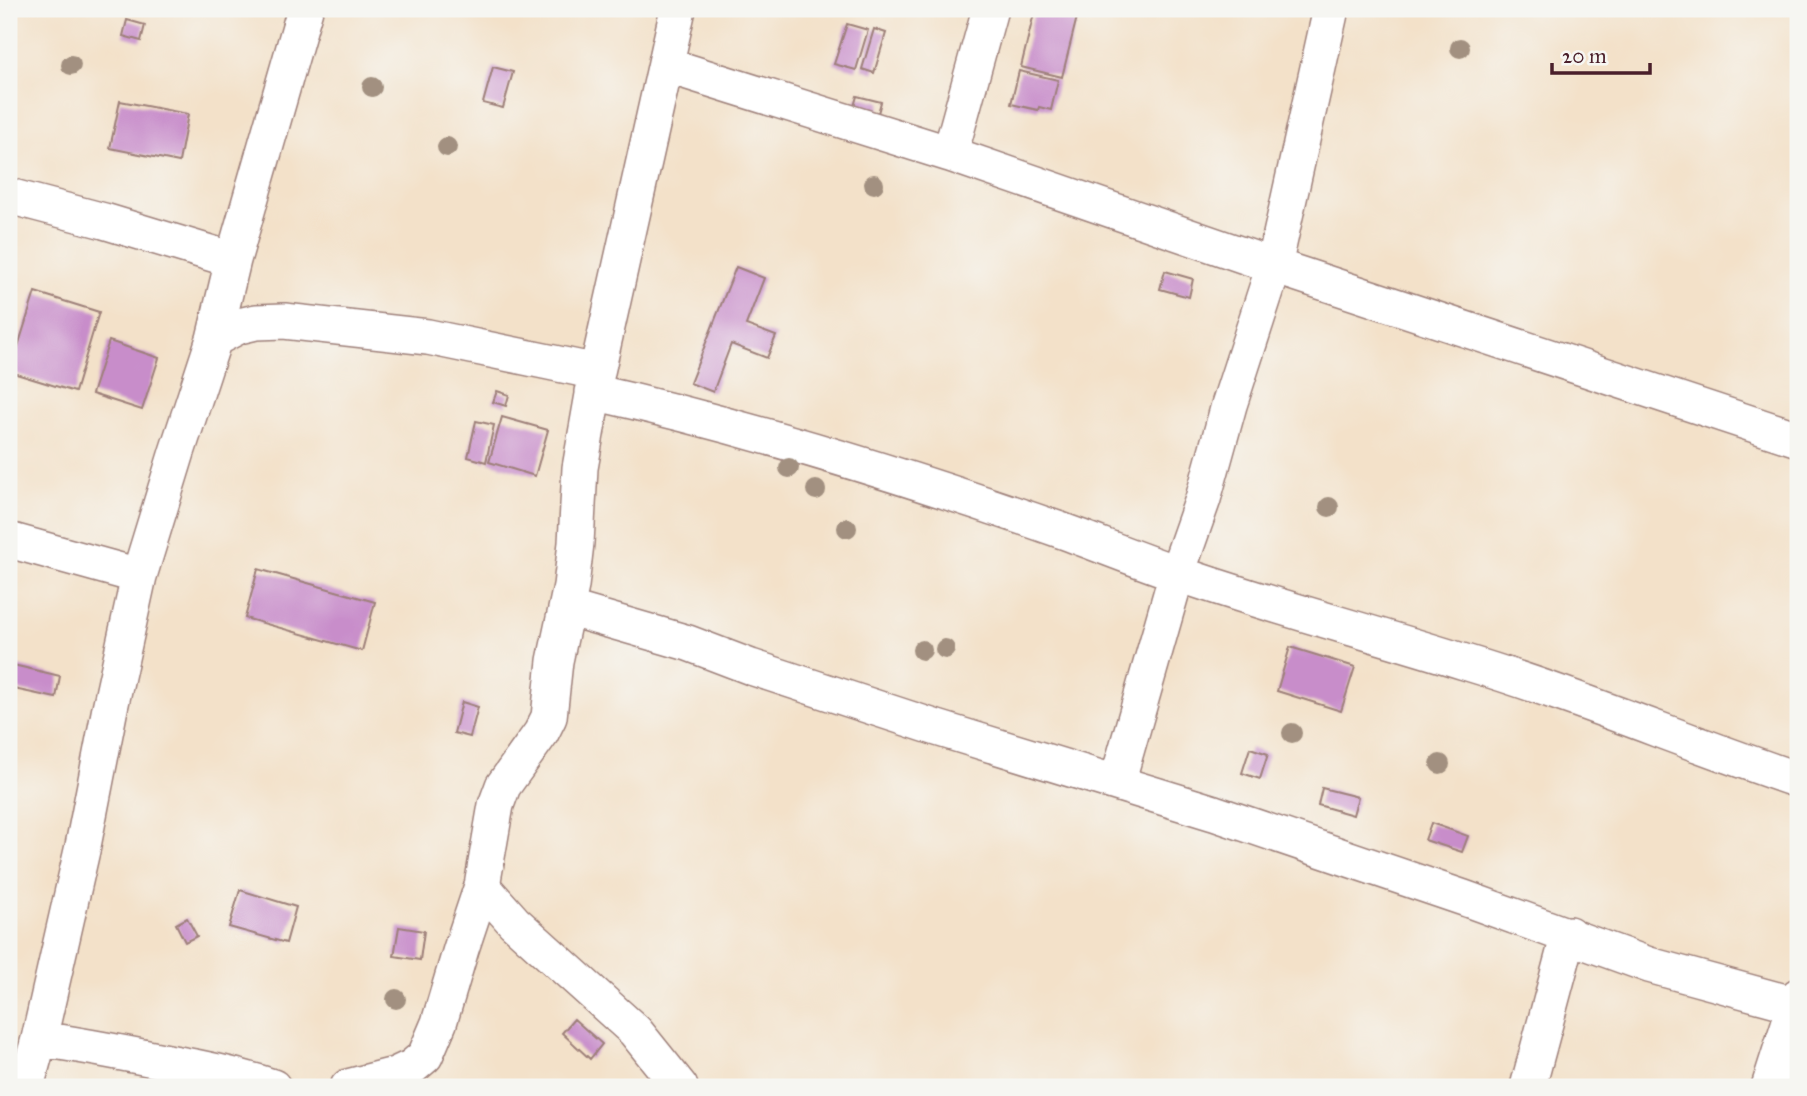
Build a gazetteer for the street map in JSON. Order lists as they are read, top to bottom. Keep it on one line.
{"scale_bar":"20 m"}
